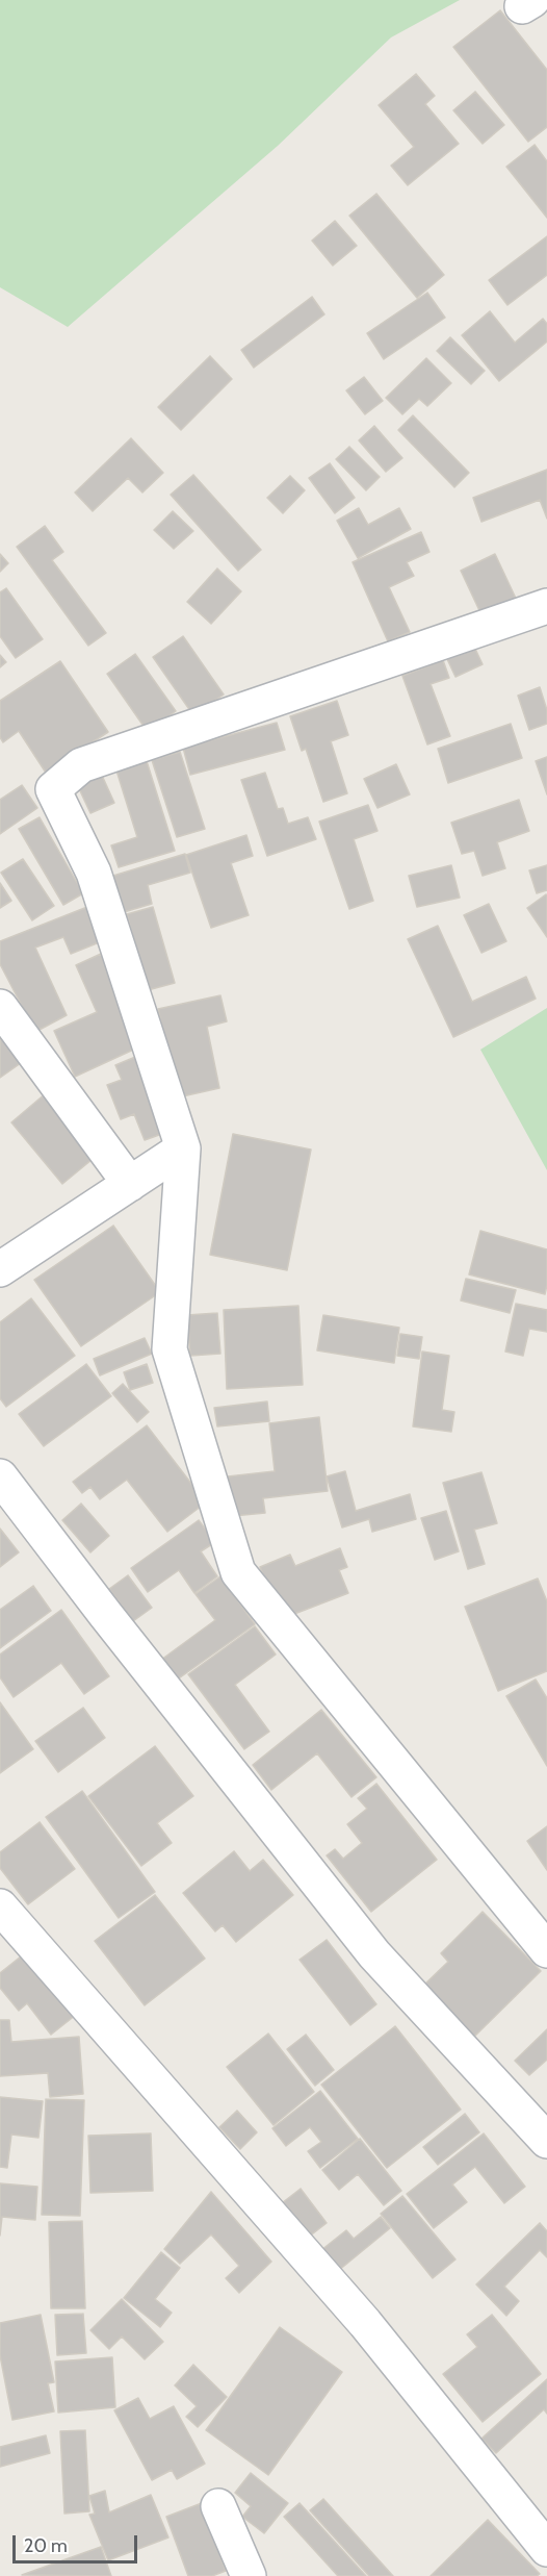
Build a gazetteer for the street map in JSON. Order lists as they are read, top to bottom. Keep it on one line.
{"scale_bar":"20 m"}
